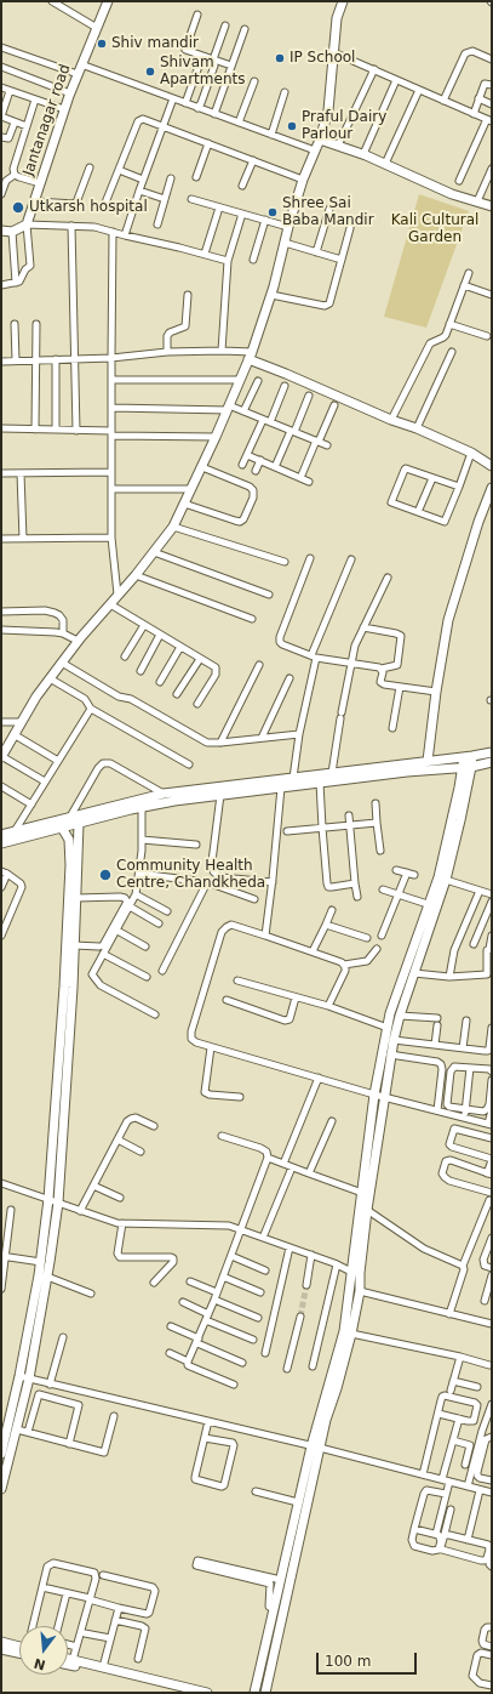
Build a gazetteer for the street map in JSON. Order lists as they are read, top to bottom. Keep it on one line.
{"streets":{"street":["Jantanagar road"]},"parks":["Kali Cultural Garden"],"places":["Shiv mandir","IP School","Shivam Apartments","Praful Dairy Parlour","Utkarsh hospital","Shree Sai Baba Mandir","Community Health Centre, Chandkheda"],"scale_bar":"100 m","north":"bottom"}
